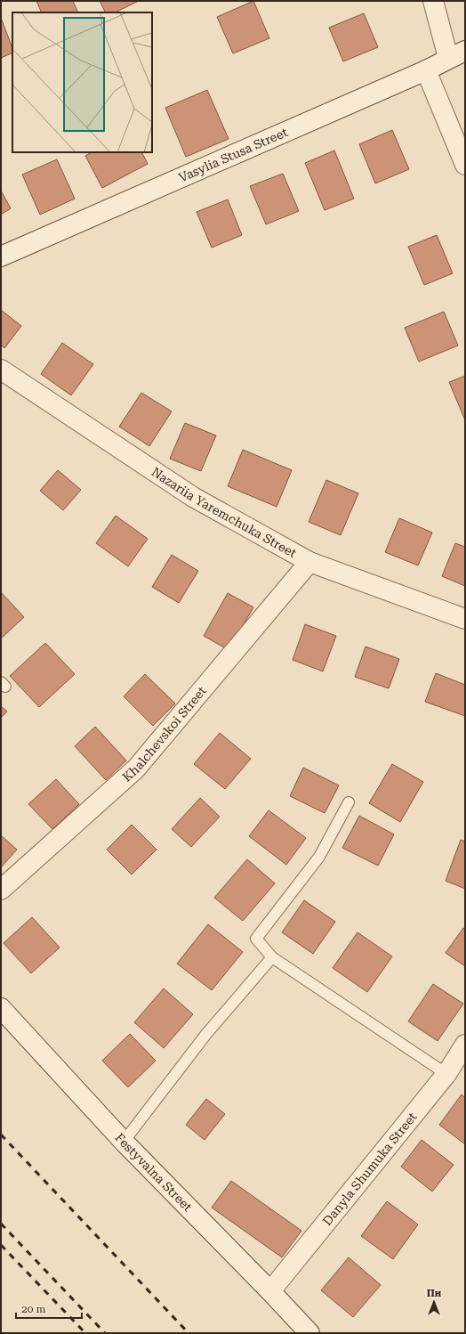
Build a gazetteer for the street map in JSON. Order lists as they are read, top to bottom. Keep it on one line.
{"streets":{"street":["Vasylia Stusa Street","Nazariia Yaremchuka Street","Khalchevskoi Street","Danyla Shumuka Street","Festyvalna Street"]},"crossings":[["Nazariia Yaremchuka Street","Khalchevskoi Street"],["Danyla Shumuka Street","Festyvalna Street"]],"scale_bar":"20 m","north":"top"}
